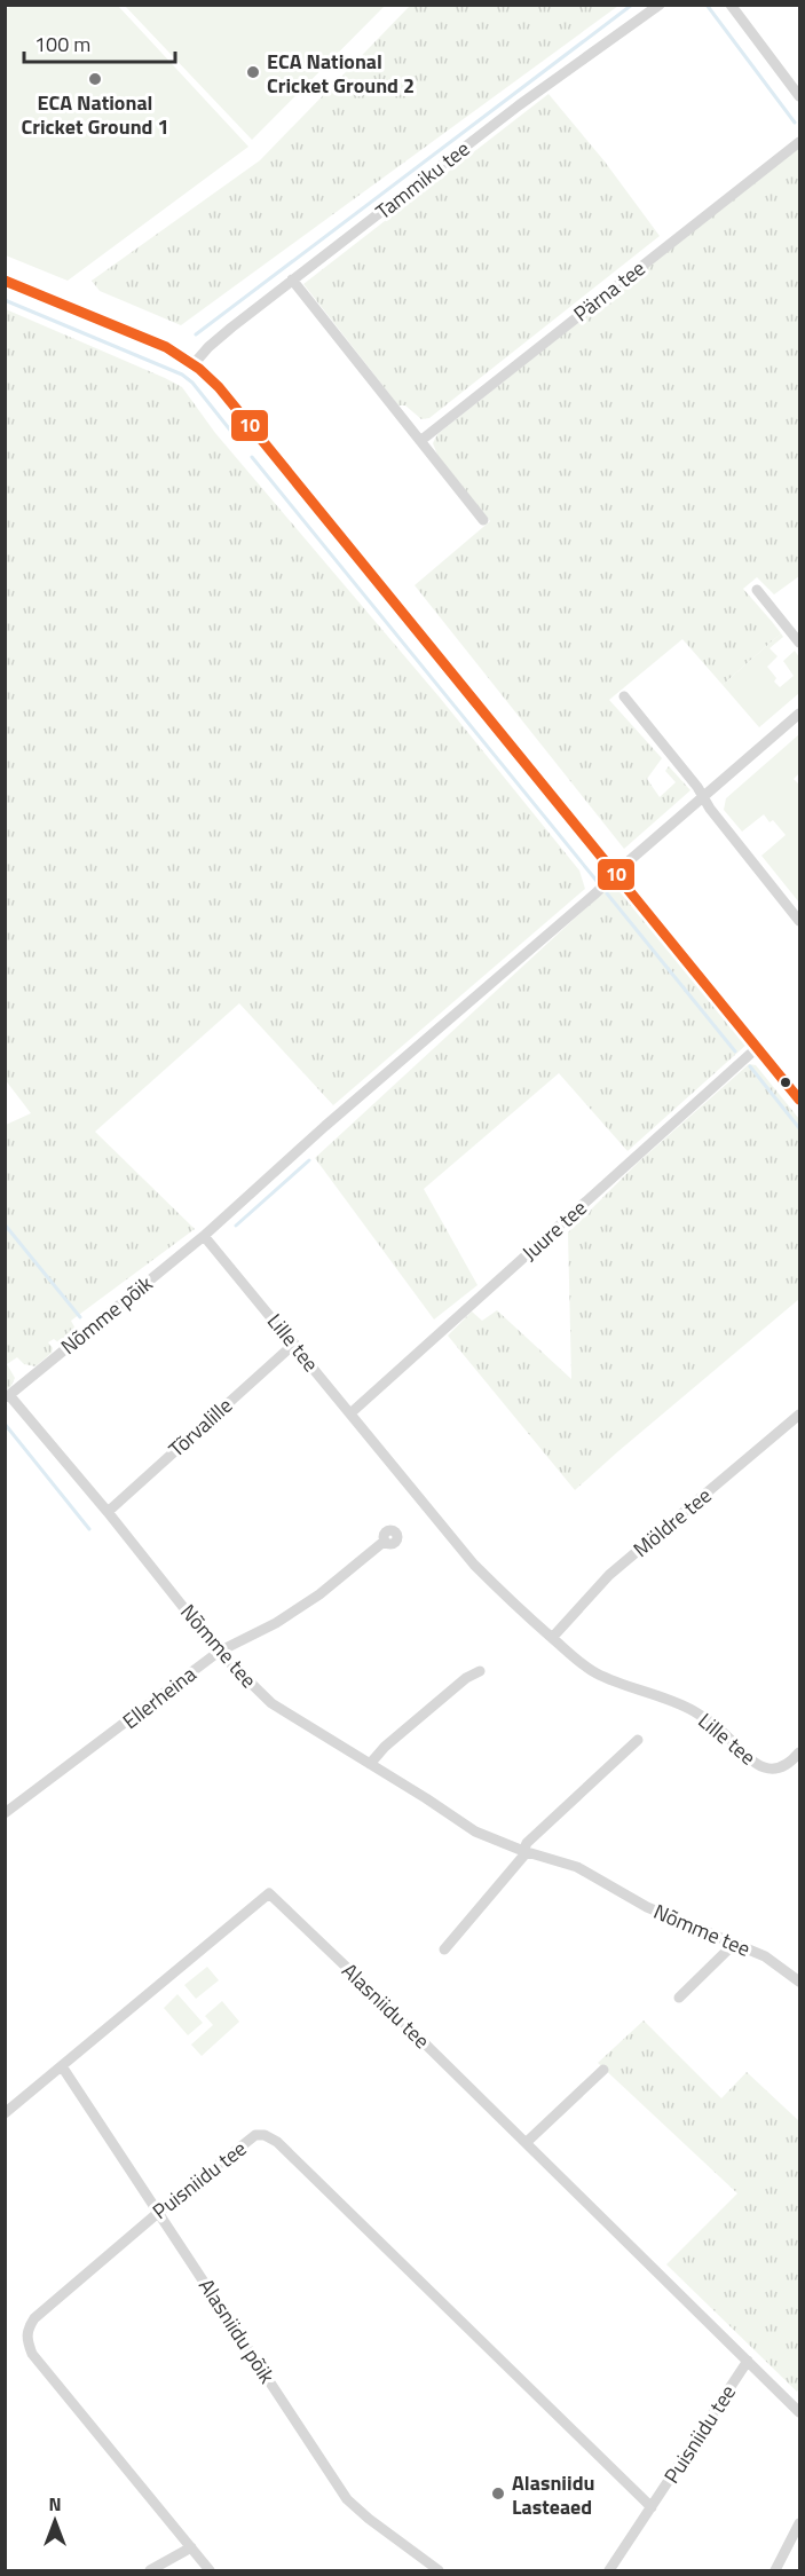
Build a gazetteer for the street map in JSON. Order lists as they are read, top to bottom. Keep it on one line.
{"streets":{"street":["Tammiku tee","Pärna tee","Juure tee","Nõmme põik","Lille tee","Tõrvalille","Möldre tee","Nõmme tee","Ellerheina","Alasniidu tee","Puisniidu tee","Alasniidu põik"]},"crossings":[["Juure tee","Lille tee"],["Nõmme põik","Lille tee"],["Nõmme põik","Nõmme tee"],["Lille tee","Tõrvalille"],["Lille tee","Möldre tee"],["Tõrvalille","Nõmme tee"],["Nõmme tee","Ellerheina"],["Alasniidu tee","Puisniidu tee"],["Alasniidu tee","Alasniidu põik"],["Puisniidu tee","Alasniidu põik"]],"places":["ECA National Cricket Ground 2","ECA National Cricket Ground 1","Alasniidu Lasteaed"],"lines":["transit line 10"],"scale_bar":"100 m","north":"top"}
